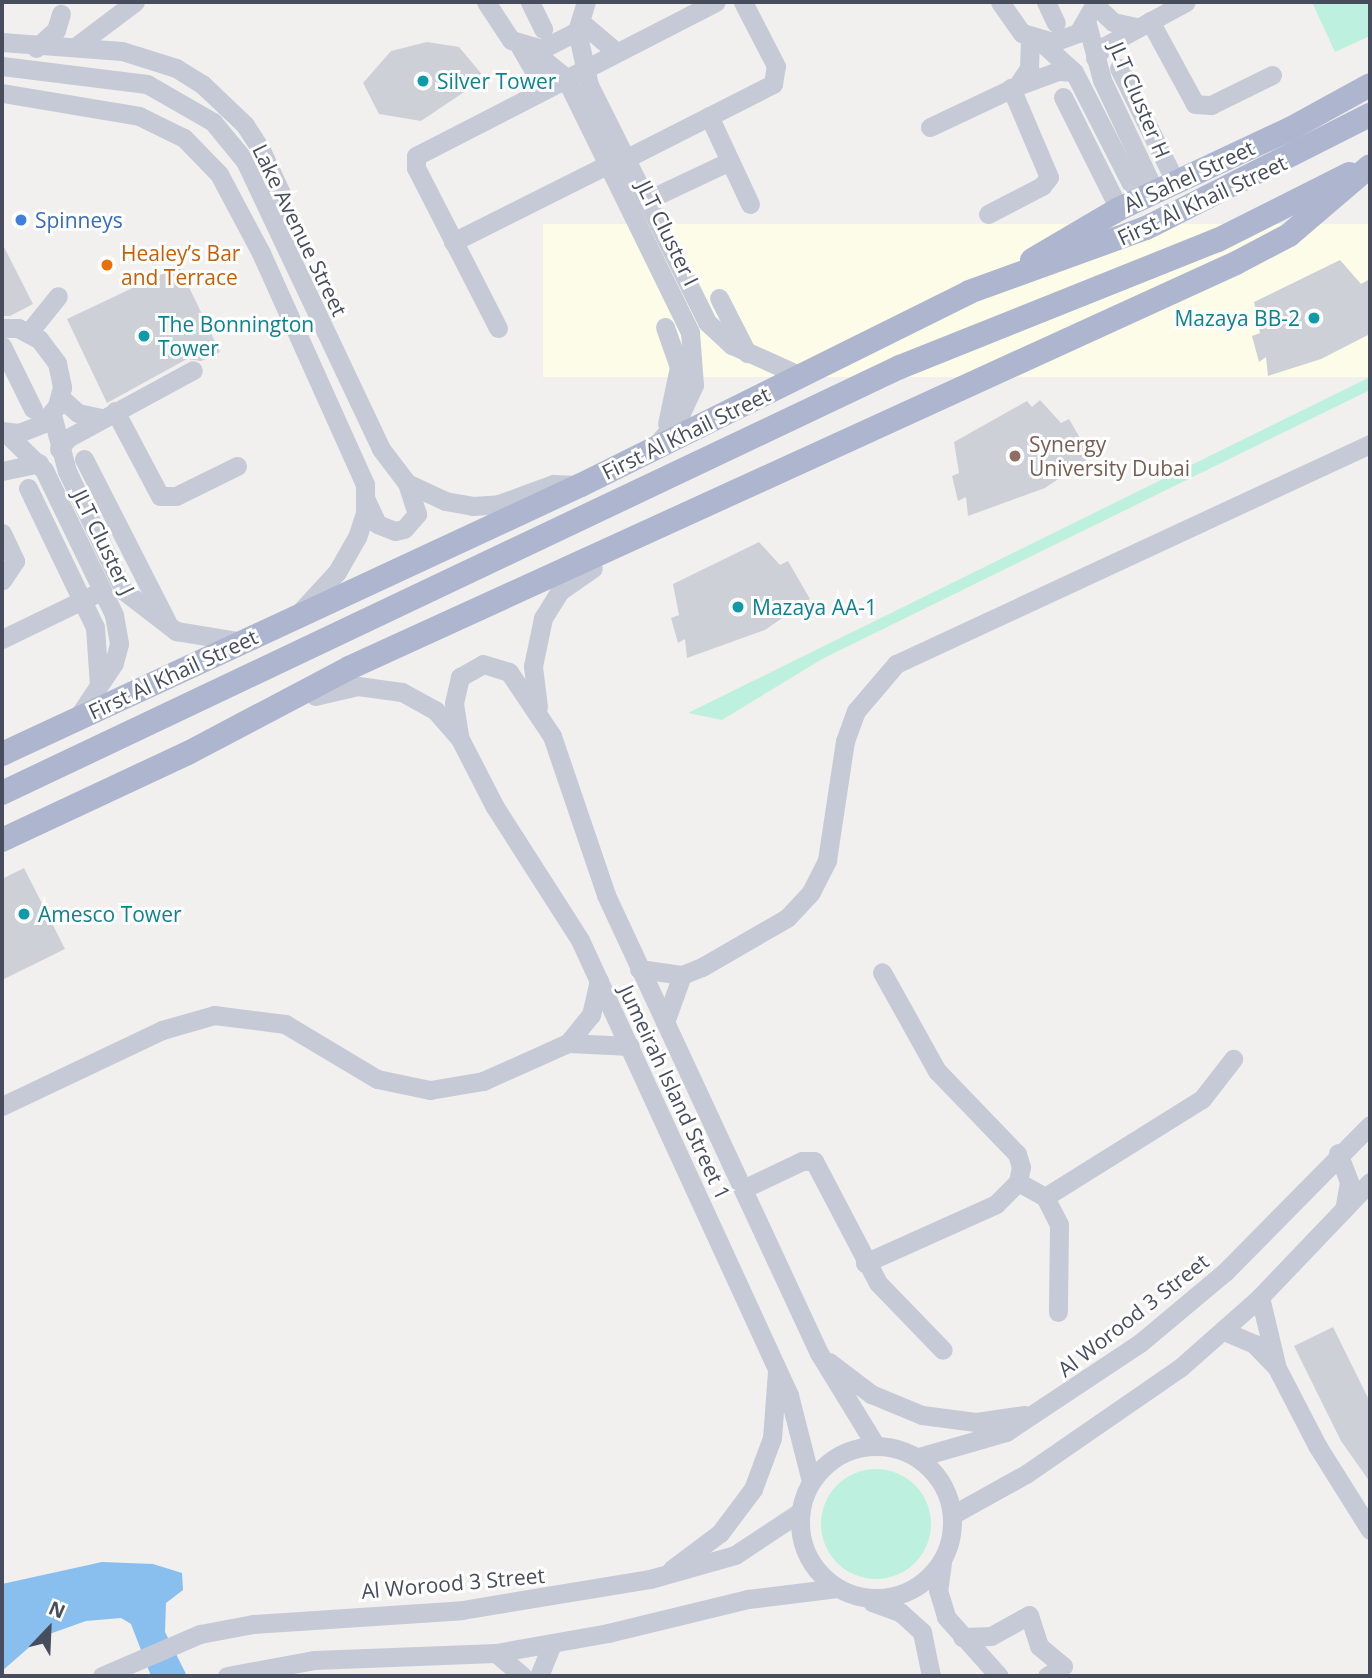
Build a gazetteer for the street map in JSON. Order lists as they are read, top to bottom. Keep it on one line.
{"streets":{"main road":["Al Sahel Street","First Al Khail Street"],"street":["JLT Cluster H","Lake Avenue Street","JLT Cluster I","JLT Cluster J","Jumeirah Island Street 1","Al Worood 3 Street"]},"crossings":[["JLT Cluster H","Al Sahel Street"],["Al Sahel Street","First Al Khail Street"],["First Al Khail Street","Lake Avenue Street"],["First Al Khail Street","JLT Cluster I"],["First Al Khail Street","JLT Cluster J"],["Jumeirah Island Street 1","Al Worood 3 Street"]],"places":["Silver Tower","Spinneys","Healey’s Bar and Terrace","Mazaya BB-2","The Bonnington Tower","Synergy University Dubai","Mazaya AA-1","Amesco Tower"],"north":"top right"}
